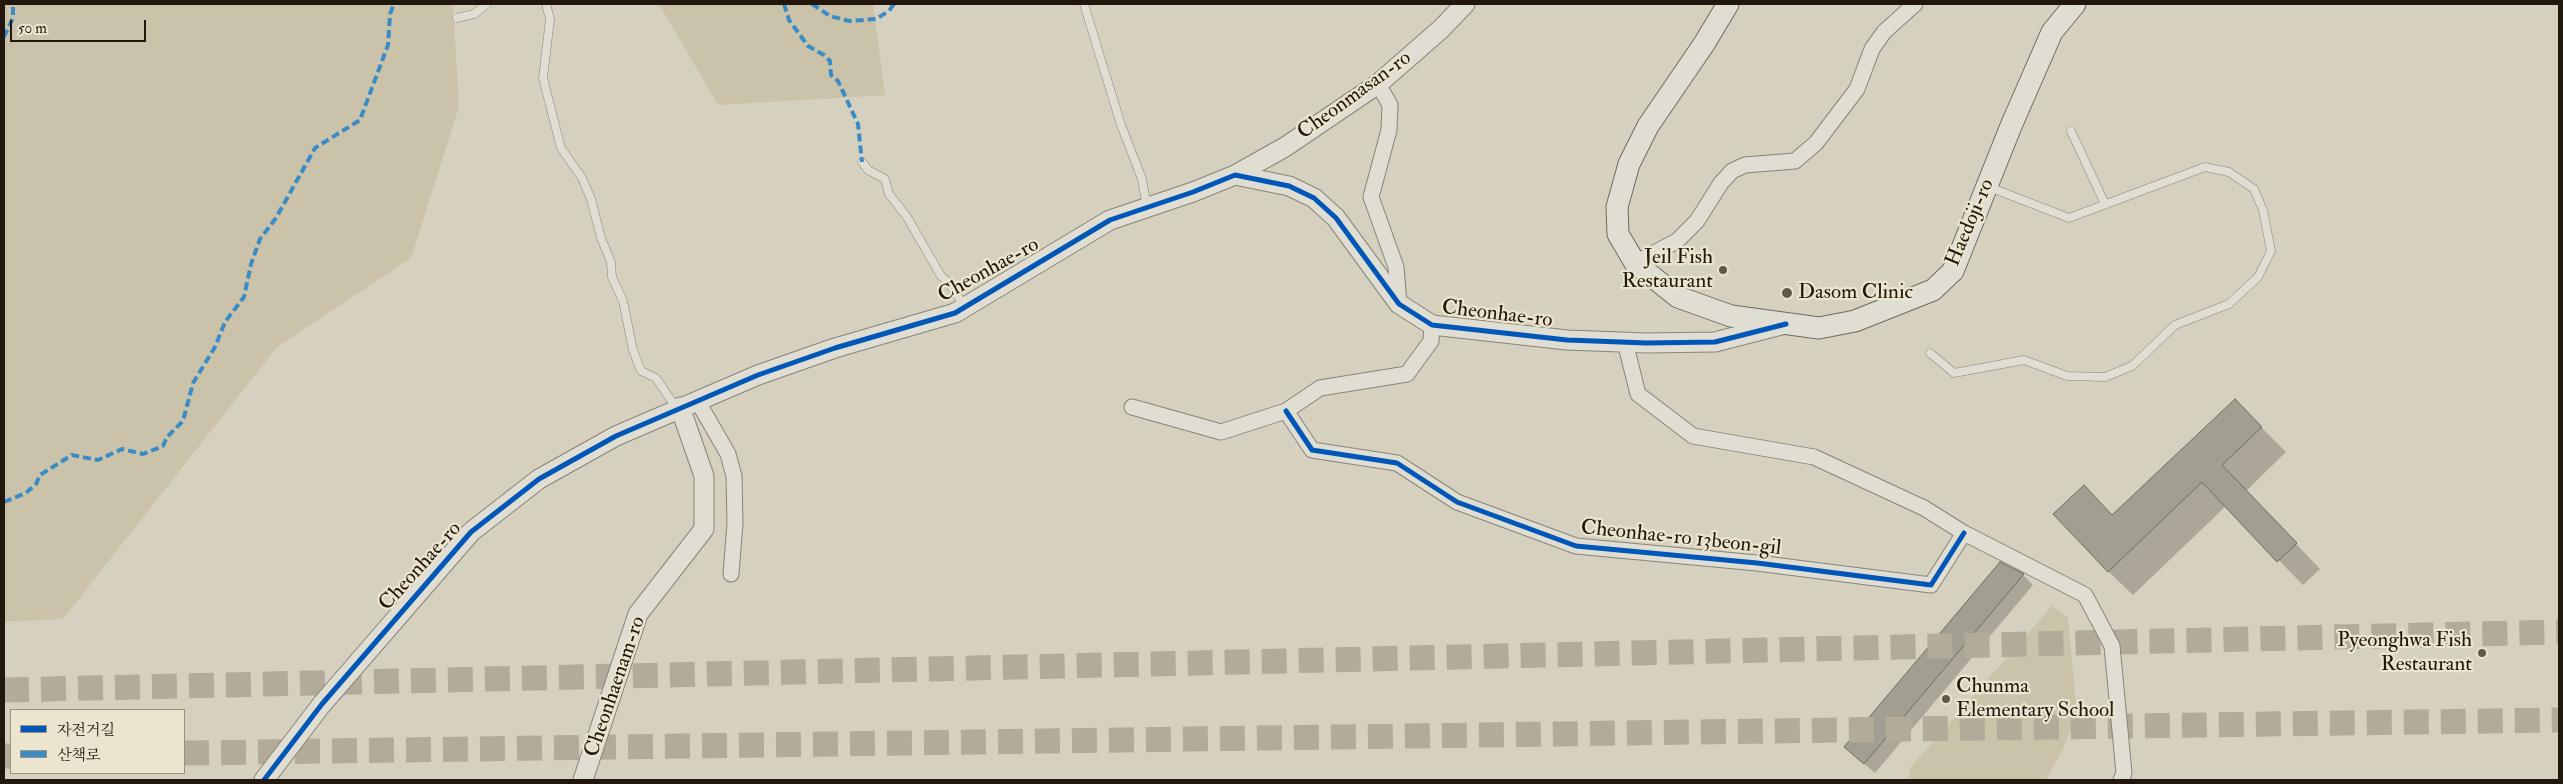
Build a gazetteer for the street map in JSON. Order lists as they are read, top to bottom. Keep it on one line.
{"streets":{"main road":["Haedoji-ro"],"street":["Cheonmasan-ro","Cheonhae-ro","Cheonhae-ro 13beon-gil","Cheonhaenam-ro"]},"crossings":[["Cheonmasan-ro","Cheonhae-ro"],["Haedoji-ro","Cheonhae-ro"],["Cheonhae-ro","Cheonhaenam-ro"]],"places":["Jeil Fish Restaurant","Dasom Clinic","Pyeonghwa Fish Restaurant","Chunma Elementary School"],"legend":["자전거길","산책로"],"scale_bar":"50 m"}
